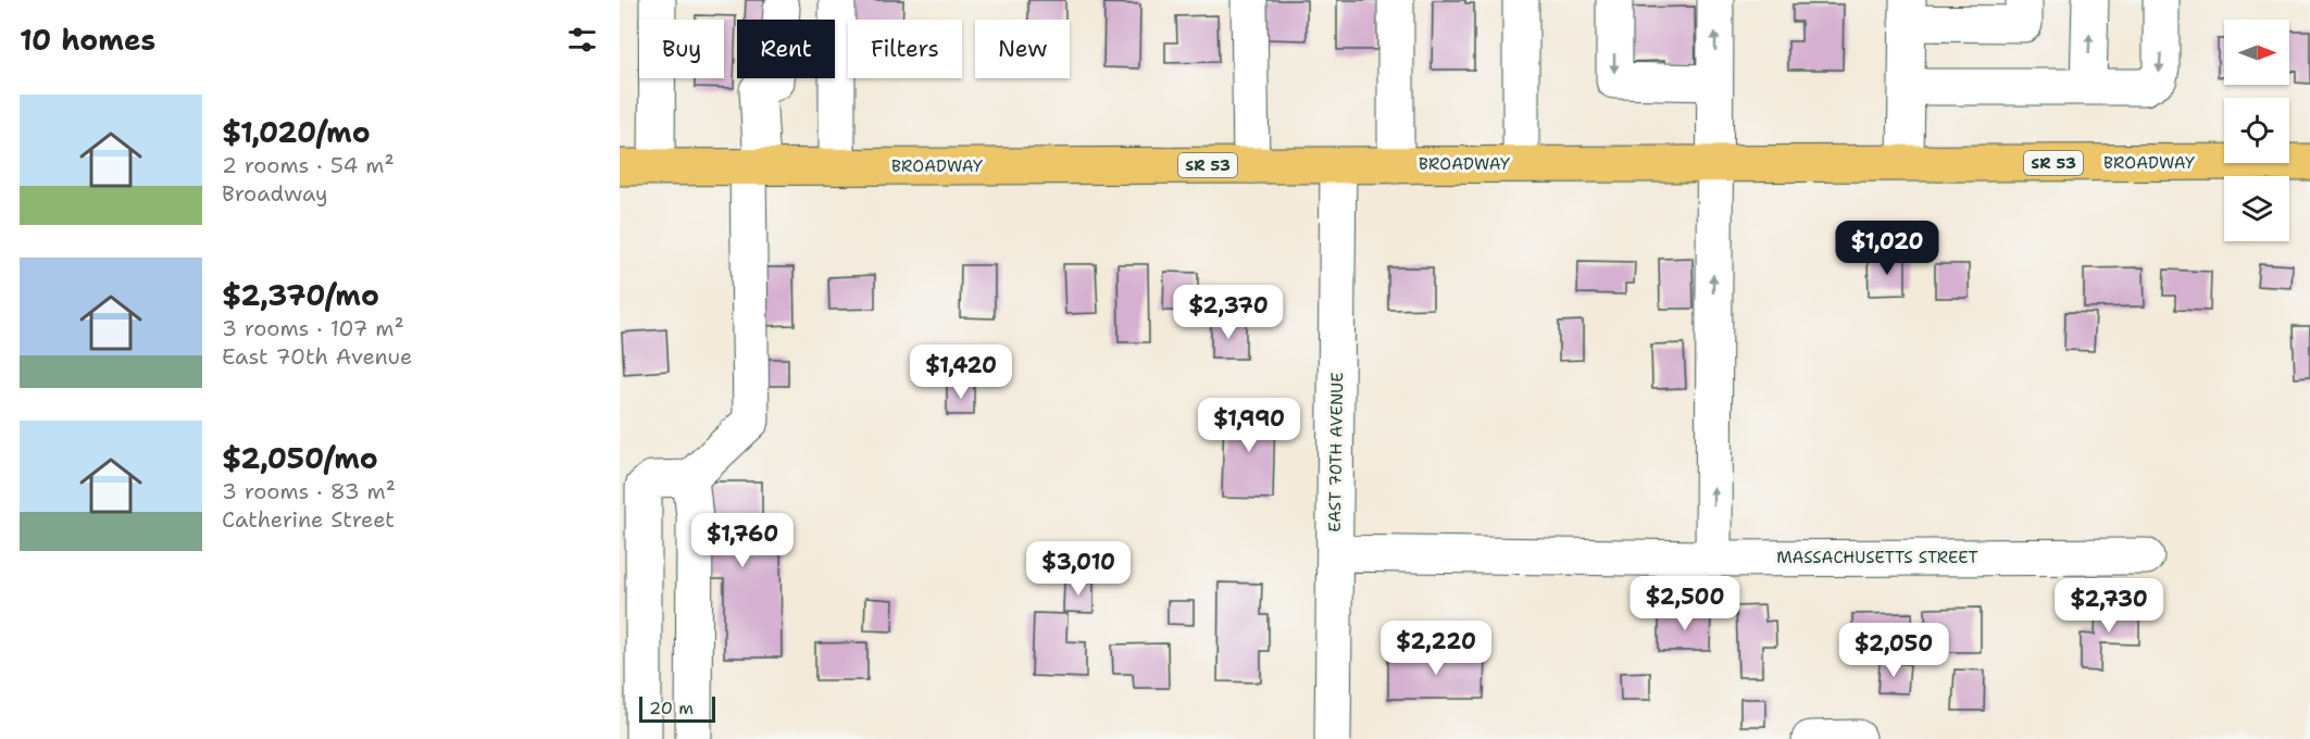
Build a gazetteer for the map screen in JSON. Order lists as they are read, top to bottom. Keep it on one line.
{"streets":{"main road":["SR 53","BROADWAY"],"street":["EAST 70TH AVENUE","MASSACHUSETTS STREET"]},"crossings":[["BROADWAY","EAST 70TH AVENUE"],["EAST 70TH AVENUE","MASSACHUSETTS STREET"]],"scale_bar":"20 m","north":"right","page":{"heading":"10 homes","chip":["Buy","Rent","Filters","New"],"list":[{"name":"$1,020/mo","note":"2 rooms · 54 m² · Broadway"},{"name":"$2,370/mo","note":"3 rooms · 107 m² · East 70th Avenue"},{"name":"$2,050/mo","note":"3 rooms · 83 m² · Catherine Street"}],"price":["$1,020","$2,370","$1,420","$1,990","$1,760","$3,010","$2,500","$2,730","$2,220","$2,050"],"scale":"20 m"}}
